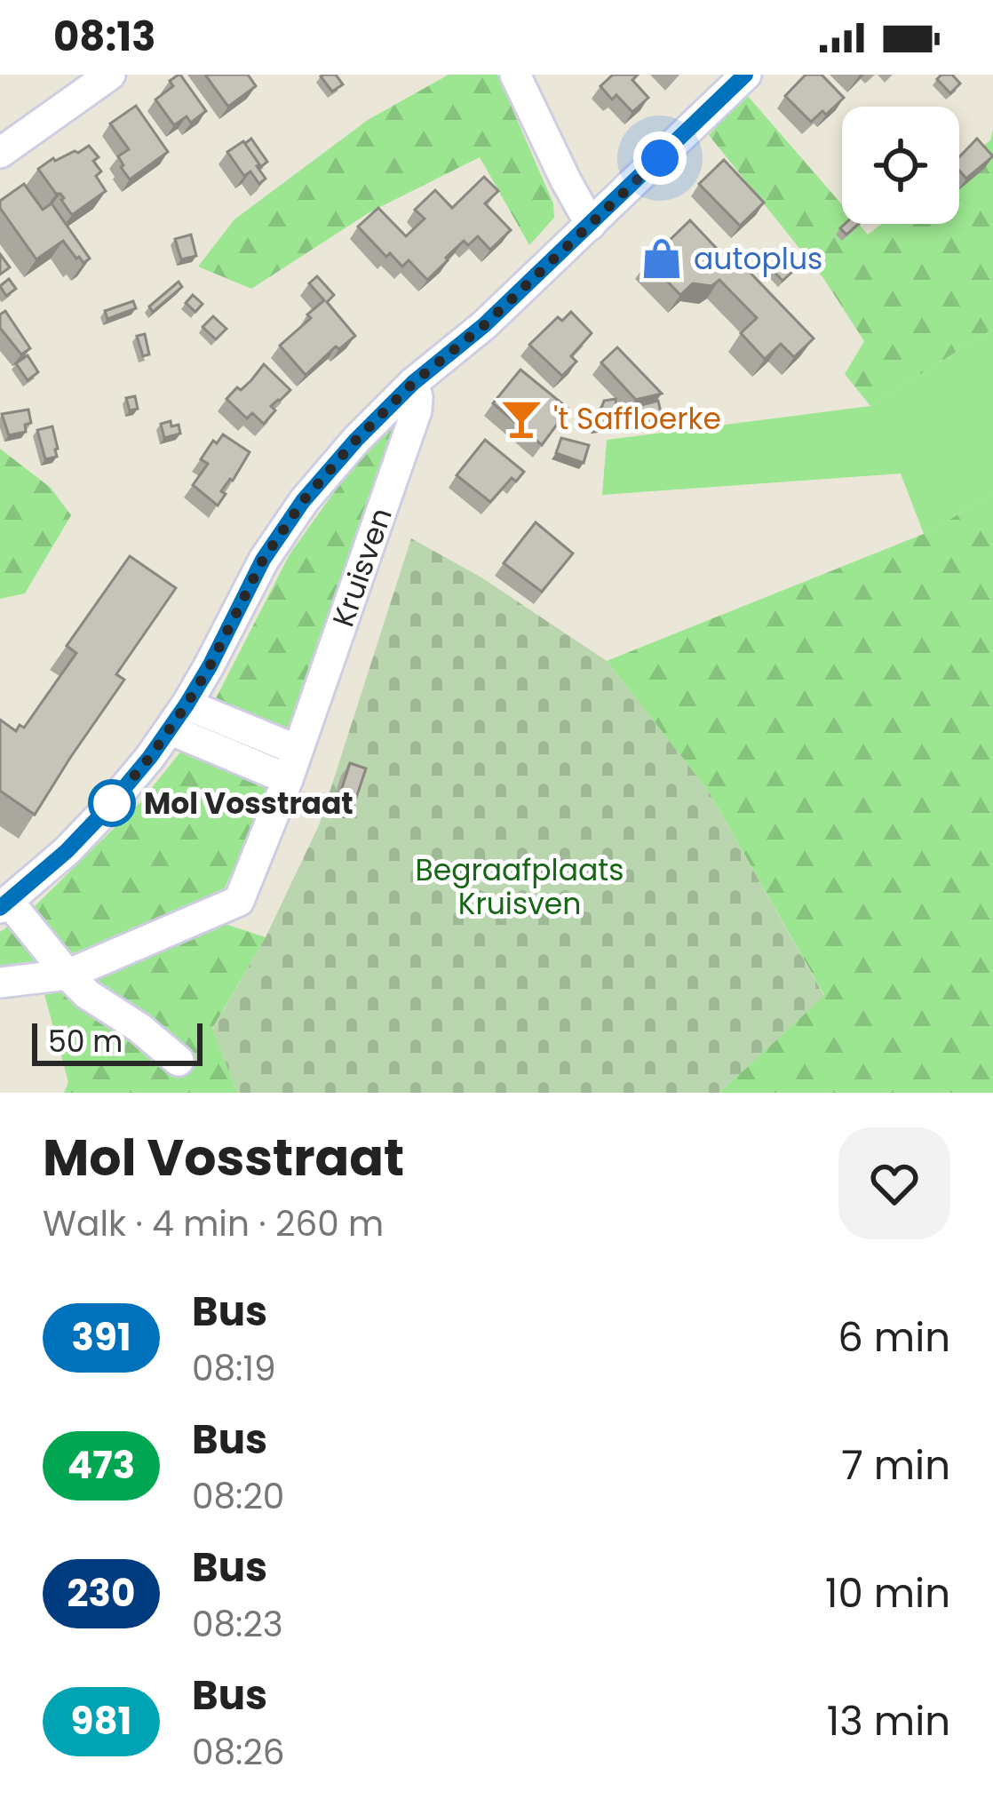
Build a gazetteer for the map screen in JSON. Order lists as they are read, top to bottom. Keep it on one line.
{"streets":{"street":["Kruisven"]},"parks":["Begraafplaats Kruisven"],"places":{"shop":["autoplus"],"bar":["'t Saffloerke"],"other":["Mol Vosstraat"]},"lines":["bus line 391"],"scale_bar":"50 m","page":{"status":"08:13","scale":"50 m","heading":["Mol Vosstraat","Walk · 4 min · 260 m"],"list":[{"mark":"391","name":"Bus","note":"08:19","value":"6 min"},{"mark":"473","name":"Bus","note":"08:20","value":"7 min"},{"mark":"230","name":"Bus","note":"08:23","value":"10 min"},{"mark":"981","name":"Bus","note":"08:26","value":"13 min"}]}}
